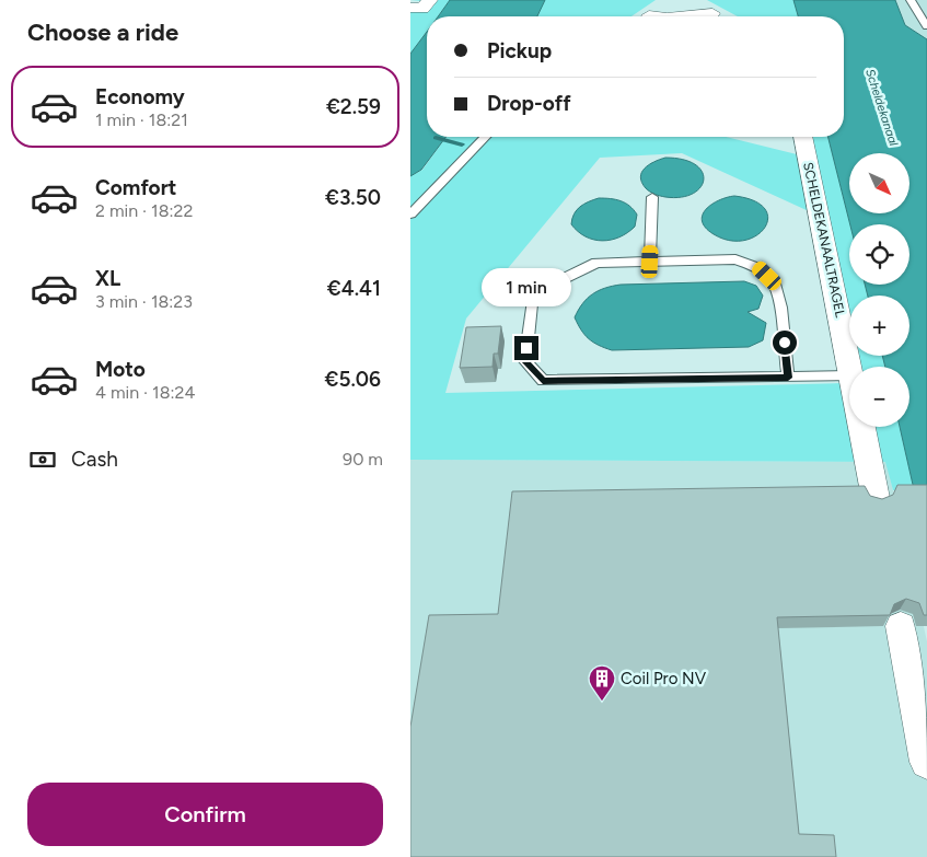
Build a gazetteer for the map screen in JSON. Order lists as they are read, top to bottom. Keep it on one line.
{"streets":{"street":["SCHELDEKANAALTRAGEL"]},"water":["Scheldekanaal"],"places":{"building":["Coil Pro NV"]},"north":"bottom right","page":{"heading":"Choose a ride","banner":["Pickup","Drop-off"],"list":[{"name":"Economy","note":"1 min · 18:21","value":"€2.59"},{"name":"Comfort","note":"2 min · 18:22","value":"€3.50"},{"name":"XL","note":"3 min · 18:23","value":"€4.41"},{"name":"Moto","note":"4 min · 18:24","value":"€5.06"}],"map_buttons":["+","−"],"bubble":"1 min","pay":["Cash","90 m"],"buttons":"Confirm"}}
